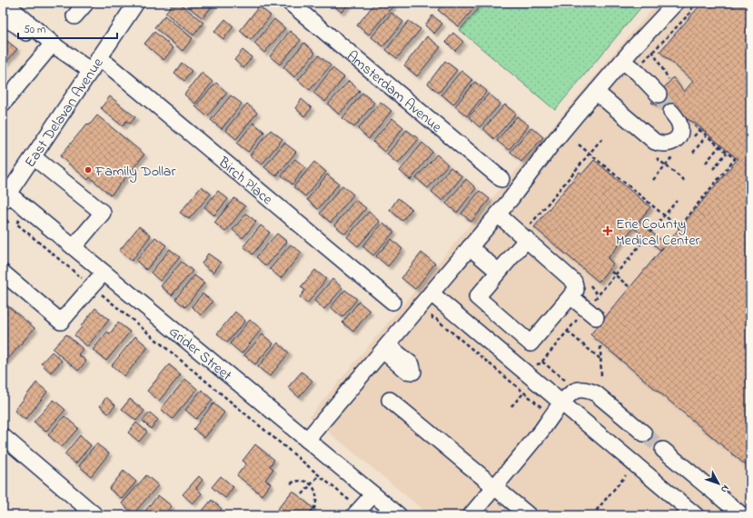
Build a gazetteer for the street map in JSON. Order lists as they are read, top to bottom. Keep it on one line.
{"streets":{"street":["Amsterdam Avenue","East Delavan Avenue","Birch Place","Grider Street"]},"crossings":[["East Delavan Avenue","Birch Place"],["East Delavan Avenue","Grider Street"]],"places":{"other":["Family Dollar"],"health":["Erie County Medical Center"]},"scale_bar":"50 m","north":"bottom right"}
